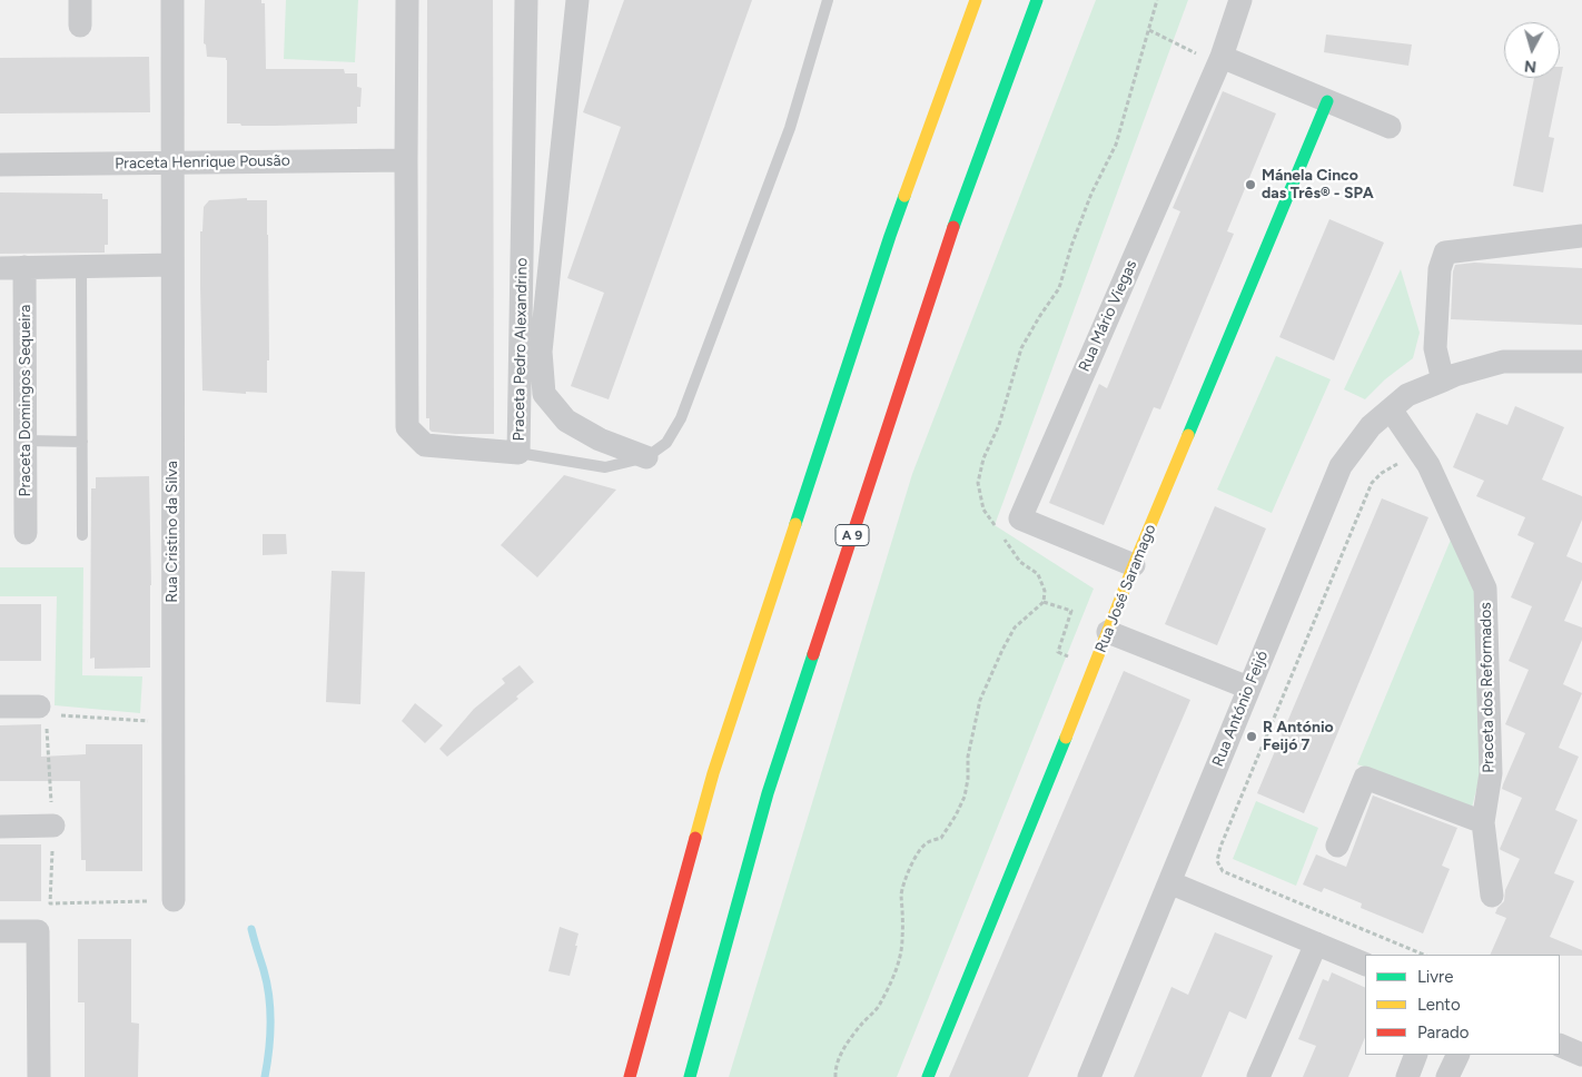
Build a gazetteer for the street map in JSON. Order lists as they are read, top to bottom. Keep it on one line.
{"streets":{"main road":["A 9","Rua José Saramago"],"street":["Praceta Henrique Pousão","Rua Mário Viegas","Praceta Pedro Alexandrino","Praceta Domingos Sequeira","Rua Cristino da Silva","Praceta dos Reformados","Rua António Feijó"]},"crossings":[["Praceta Henrique Pousão","Praceta Pedro Alexandrino"],["Praceta Henrique Pousão","Rua Cristino da Silva"],["Rua Mário Viegas","Rua José Saramago"],["Praceta dos Reformados","Rua António Feijó"]],"places":["Mánela Cinco das Três® - SPA","R António Feijó 7"],"legend":["Livre","Lento","Parado"],"north":"bottom"}
